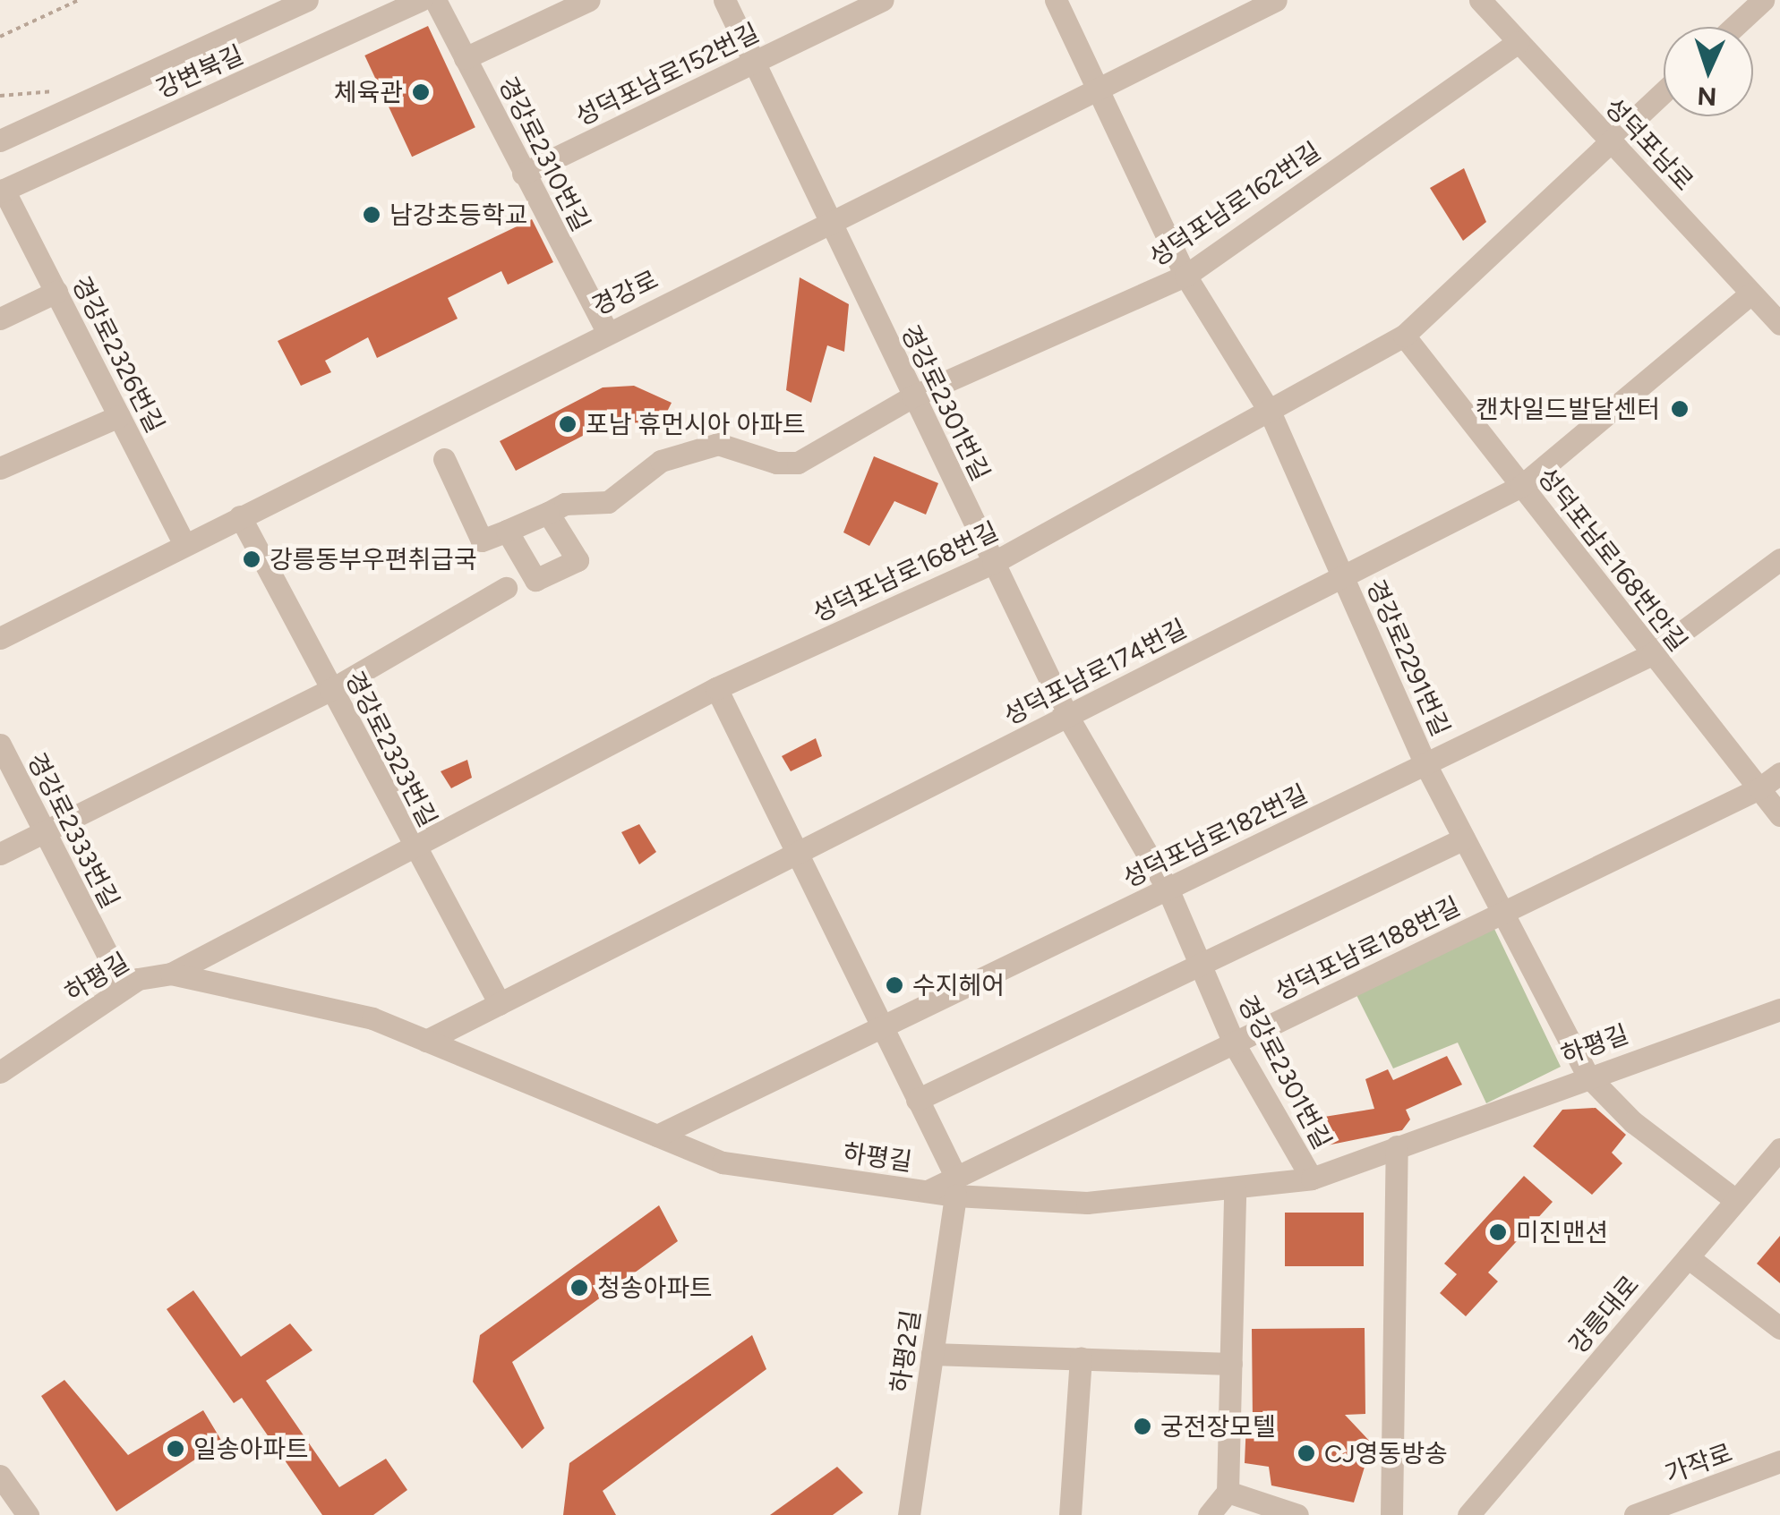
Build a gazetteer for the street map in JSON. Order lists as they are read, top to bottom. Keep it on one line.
{"streets":{"street":["강변북길","성덕포남로152번길","성덕포남로","경강로2310번길","성덕포남로162번길","경강로","경강로2326번길","경강로2301번길","성덕포남로168번안길","성덕포남로168번길","경강로2291번길","성덕포남로174번길","경강로2323번길","경강로2333번길","성덕포남로182번길","성덕포남로188번길","하평길","강릉대로","하평2길","가작로"]},"crossings":[["강변북길","경강로2326번길"],["성덕포남로152번길","경강로2310번길"],["성덕포남로152번길","경강로2301번길"],["성덕포남로","성덕포남로162번길"],["성덕포남로","성덕포남로168번길"],["성덕포남로","성덕포남로174번길"],["경강로2310번길","경강로"],["성덕포남로162번길","경강로2301번길"],["성덕포남로162번길","경강로2291번길"],["경강로","경강로2326번길"],["경강로","경강로2301번길"],["경강로","경강로2291번길"],["경강로","경강로2323번길"],["경강로2301번길","성덕포남로168번길"],["경강로2301번길","성덕포남로174번길"],["경강로2301번길","성덕포남로182번길"],["경강로2301번길","성덕포남로188번길"],["경강로2301번길","하평길"],["성덕포남로168번안길","성덕포남로168번길"],["성덕포남로168번안길","성덕포남로174번길"],["성덕포남로168번안길","성덕포남로182번길"],["성덕포남로168번안길","성덕포남로188번길"],["성덕포남로168번길","경강로2291번길"],["성덕포남로168번길","경강로2323번길"],["성덕포남로168번길","하평길"],["경강로2291번길","성덕포남로174번길"],["경강로2291번길","성덕포남로182번길"],["경강로2291번길","성덕포남로188번길"],["경강로2291번길","하평길"],["경강로2291번길","강릉대로"],["성덕포남로174번길","경강로2323번길"],["성덕포남로174번길","하평길"],["경강로2333번길","하평길"],["성덕포남로182번길","하평길"],["성덕포남로188번길","하평길"],["성덕포남로188번길","하평2길"],["하평길","하평2길"]],"places":["체육관","남강초등학교","캔차일드발달센터","포남 휴먼시아 아파트","강릉동부우편취급국","수지헤어","미진맨션","청송아파트","궁전장모텔","일송아파트","CJ영동방송"],"north":"bottom"}
